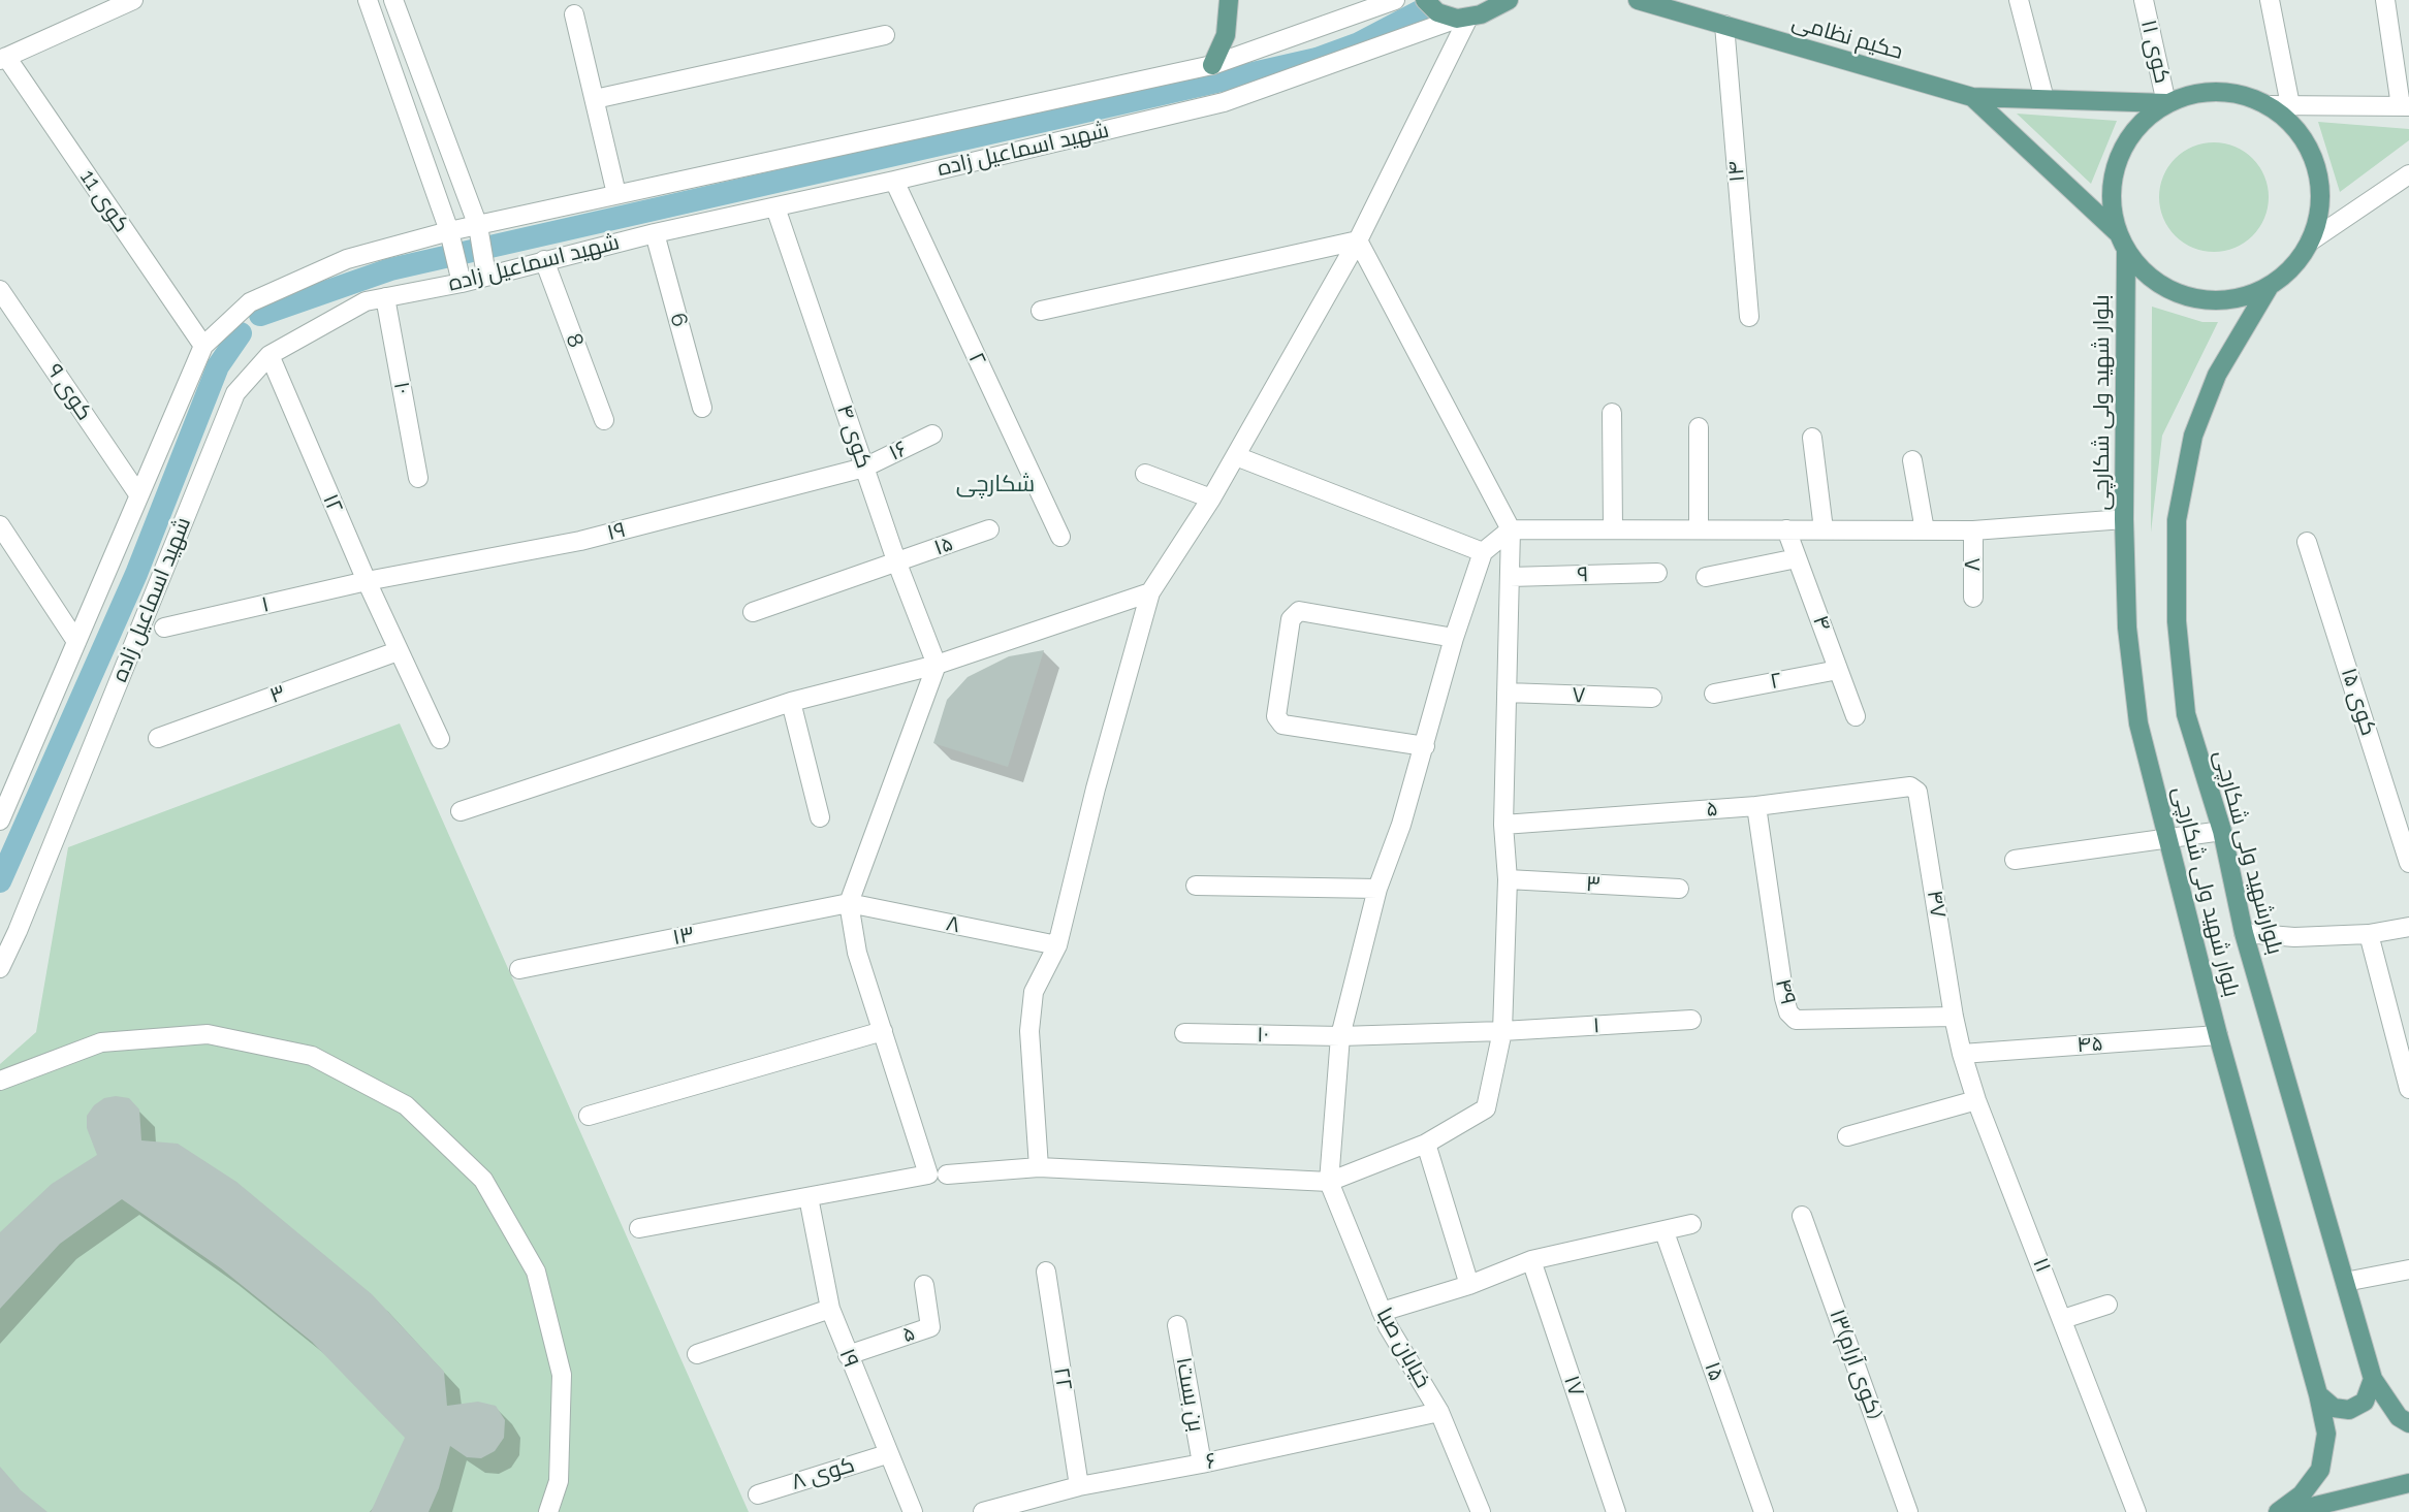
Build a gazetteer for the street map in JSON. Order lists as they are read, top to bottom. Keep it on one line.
{"streets":{"main road":["حکیم نظامی","بلوار شهید ولی شکارچی","بلوارشهید ولی شکارچی"],"street":["کوی ۱۱","شهید اسماعیل زاده","۱۴","کوی 11","6","8","۲","۱۰","کوی ۹","کوی ۴","۱۶","۱۲","۱۹","۱۵","۸","۹","۱","۴","۳","۷","کوی ۱۵","۵","۴۷","۱۳","۴۹","۴۵","۱۱","خیابان صبا","۱۳(کوی آرام)","۲۲","۱۷","بن بست۱","۶","کوی ۸"]},"crossings":[["حکیم نظامی","کوی ۱۱"],["حکیم نظامی","۱۴"],["حکیم نظامی","بلوار شهید ولی شکارچی"],["حکیم نظامی","بلوارشهید ولی شکارچی"],["کوی ۱۱","بلوار شهید ولی شکارچی"],["کوی ۱۱","بلوارشهید ولی شکارچی"],["شهید اسماعیل زاده","کوی 11"],["شهید اسماعیل زاده","6"],["شهید اسماعیل زاده","8"],["شهید اسماعیل زاده","۲"],["شهید اسماعیل زاده","۱۰"],["شهید اسماعیل زاده","کوی ۹"],["شهید اسماعیل زاده","کوی ۴"],["شهید اسماعیل زاده","۱۲"],["۲","۴"],["۱۰","۱"],["بلوار شهید ولی شکارچی","بلوارشهید ولی شکارچی"],["بلوار شهید ولی شکارچی","۴۵"],["کوی ۴","۱۶"],["کوی ۴","۱۹"],["کوی ۴","۱۵"],["۱۶","۱۹"],["۱۲","۱۹"],["۱۲","۱"],["۱۲","۳"],["۱۹","۱"],["۱۹","۵"],["۱۹","کوی ۸"],["۸","۱۳"],["۵","۴۷"],["۵","۴۹"],["۴۷","۴۹"],["۴۷","۱۱"],["۴۹","۱۱"],["۴۵","۱۱"],["خیابان صبا","۶"],["۲۲","۶"],["بن بست۱","۶"]],"districts":["شکارچی"]}
